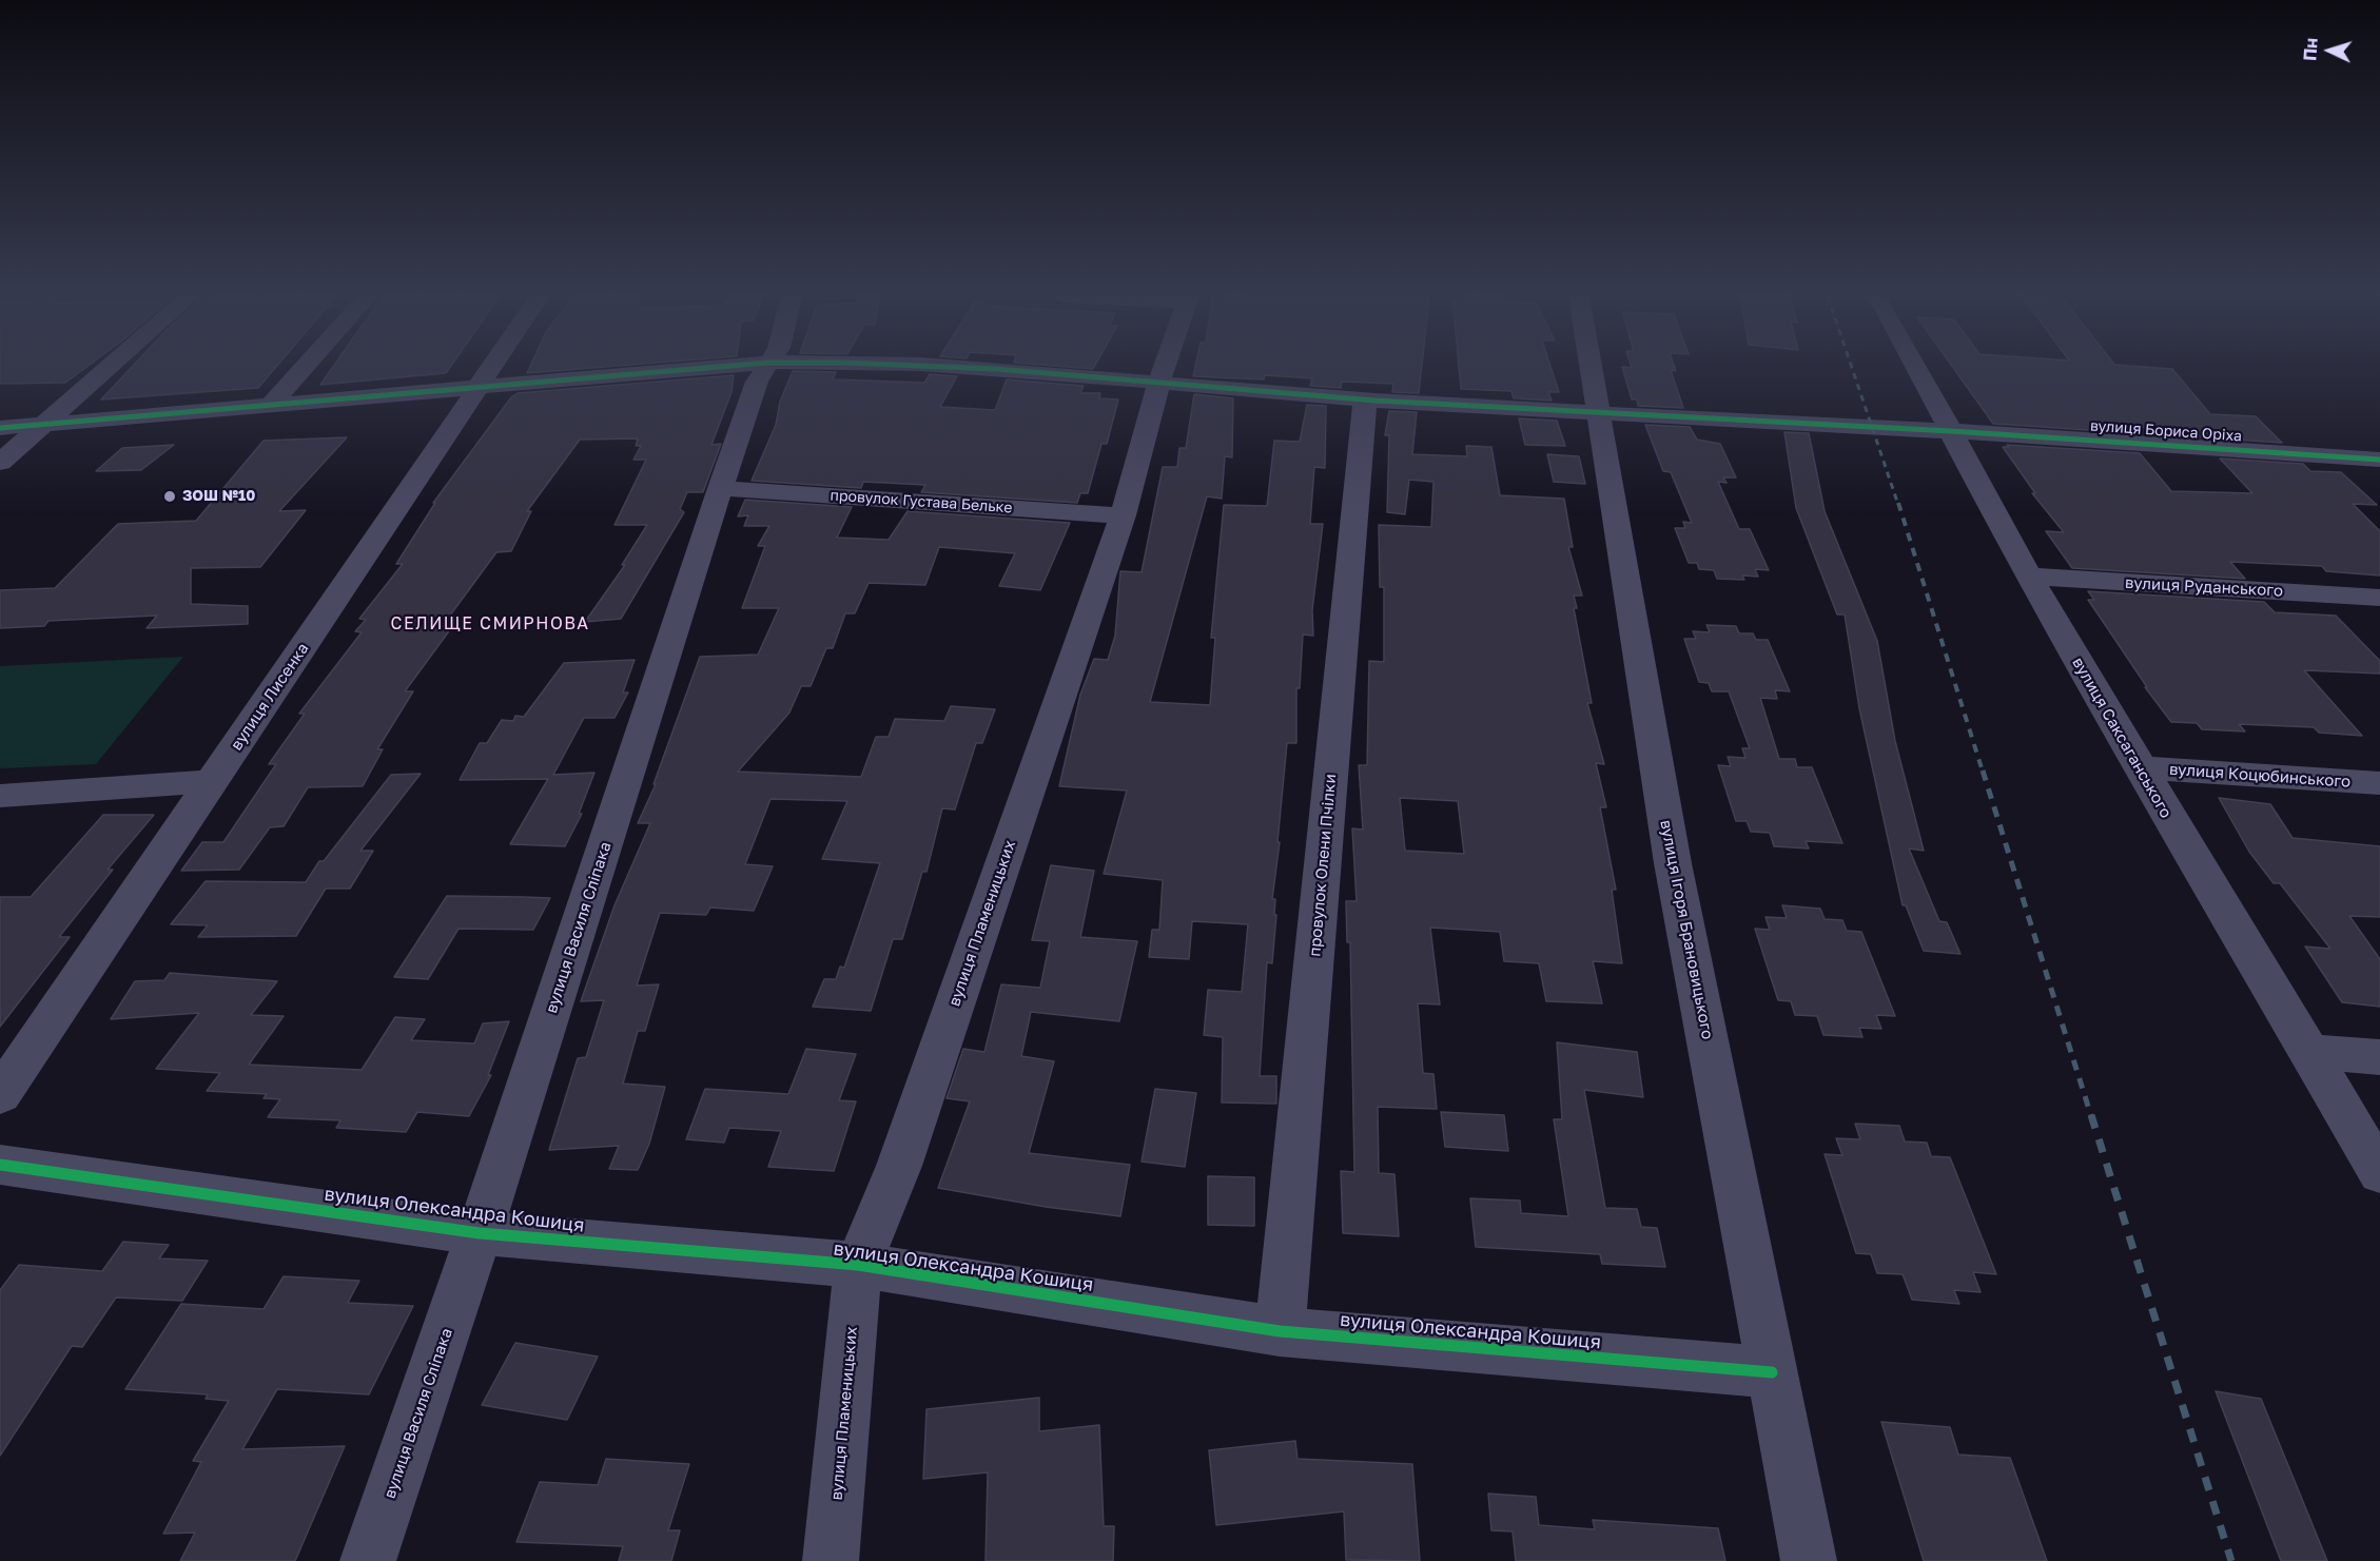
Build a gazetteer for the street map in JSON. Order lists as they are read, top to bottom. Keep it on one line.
{"streets":{"street":["вулиця Бориса Оріха","провулок Густава Бельке","вулиця Руданського","вулиця Лисенка","вулиця Саксаганського","вулиця Коцюбинського","провулок Олени Пчілки","вулиця Пламеницьких","вулиця Василя Сліпака","вулиця Ігоря Брановицького","вулиця Олександра Кошиця"]},"crossings":[["вулиця Бориса Оріха","вулиця Саксаганського"],["вулиця Бориса Оріха","вулиця Ігоря Брановицького"],["провулок Густава Бельке","вулиця Пламеницьких"],["провулок Густава Бельке","вулиця Василя Сліпака"],["вулиця Руданського","вулиця Саксаганського"],["вулиця Саксаганського","вулиця Коцюбинського"],["провулок Олени Пчілки","вулиця Олександра Кошиця"],["вулиця Пламеницьких","вулиця Олександра Кошиця"],["вулиця Василя Сліпака","вулиця Олександра Кошиця"],["вулиця Ігоря Брановицького","вулиця Олександра Кошиця"]],"districts":["СЕЛИЩЕ СМИРНОВА"],"places":["ЗОШ №10"],"north":"left"}
